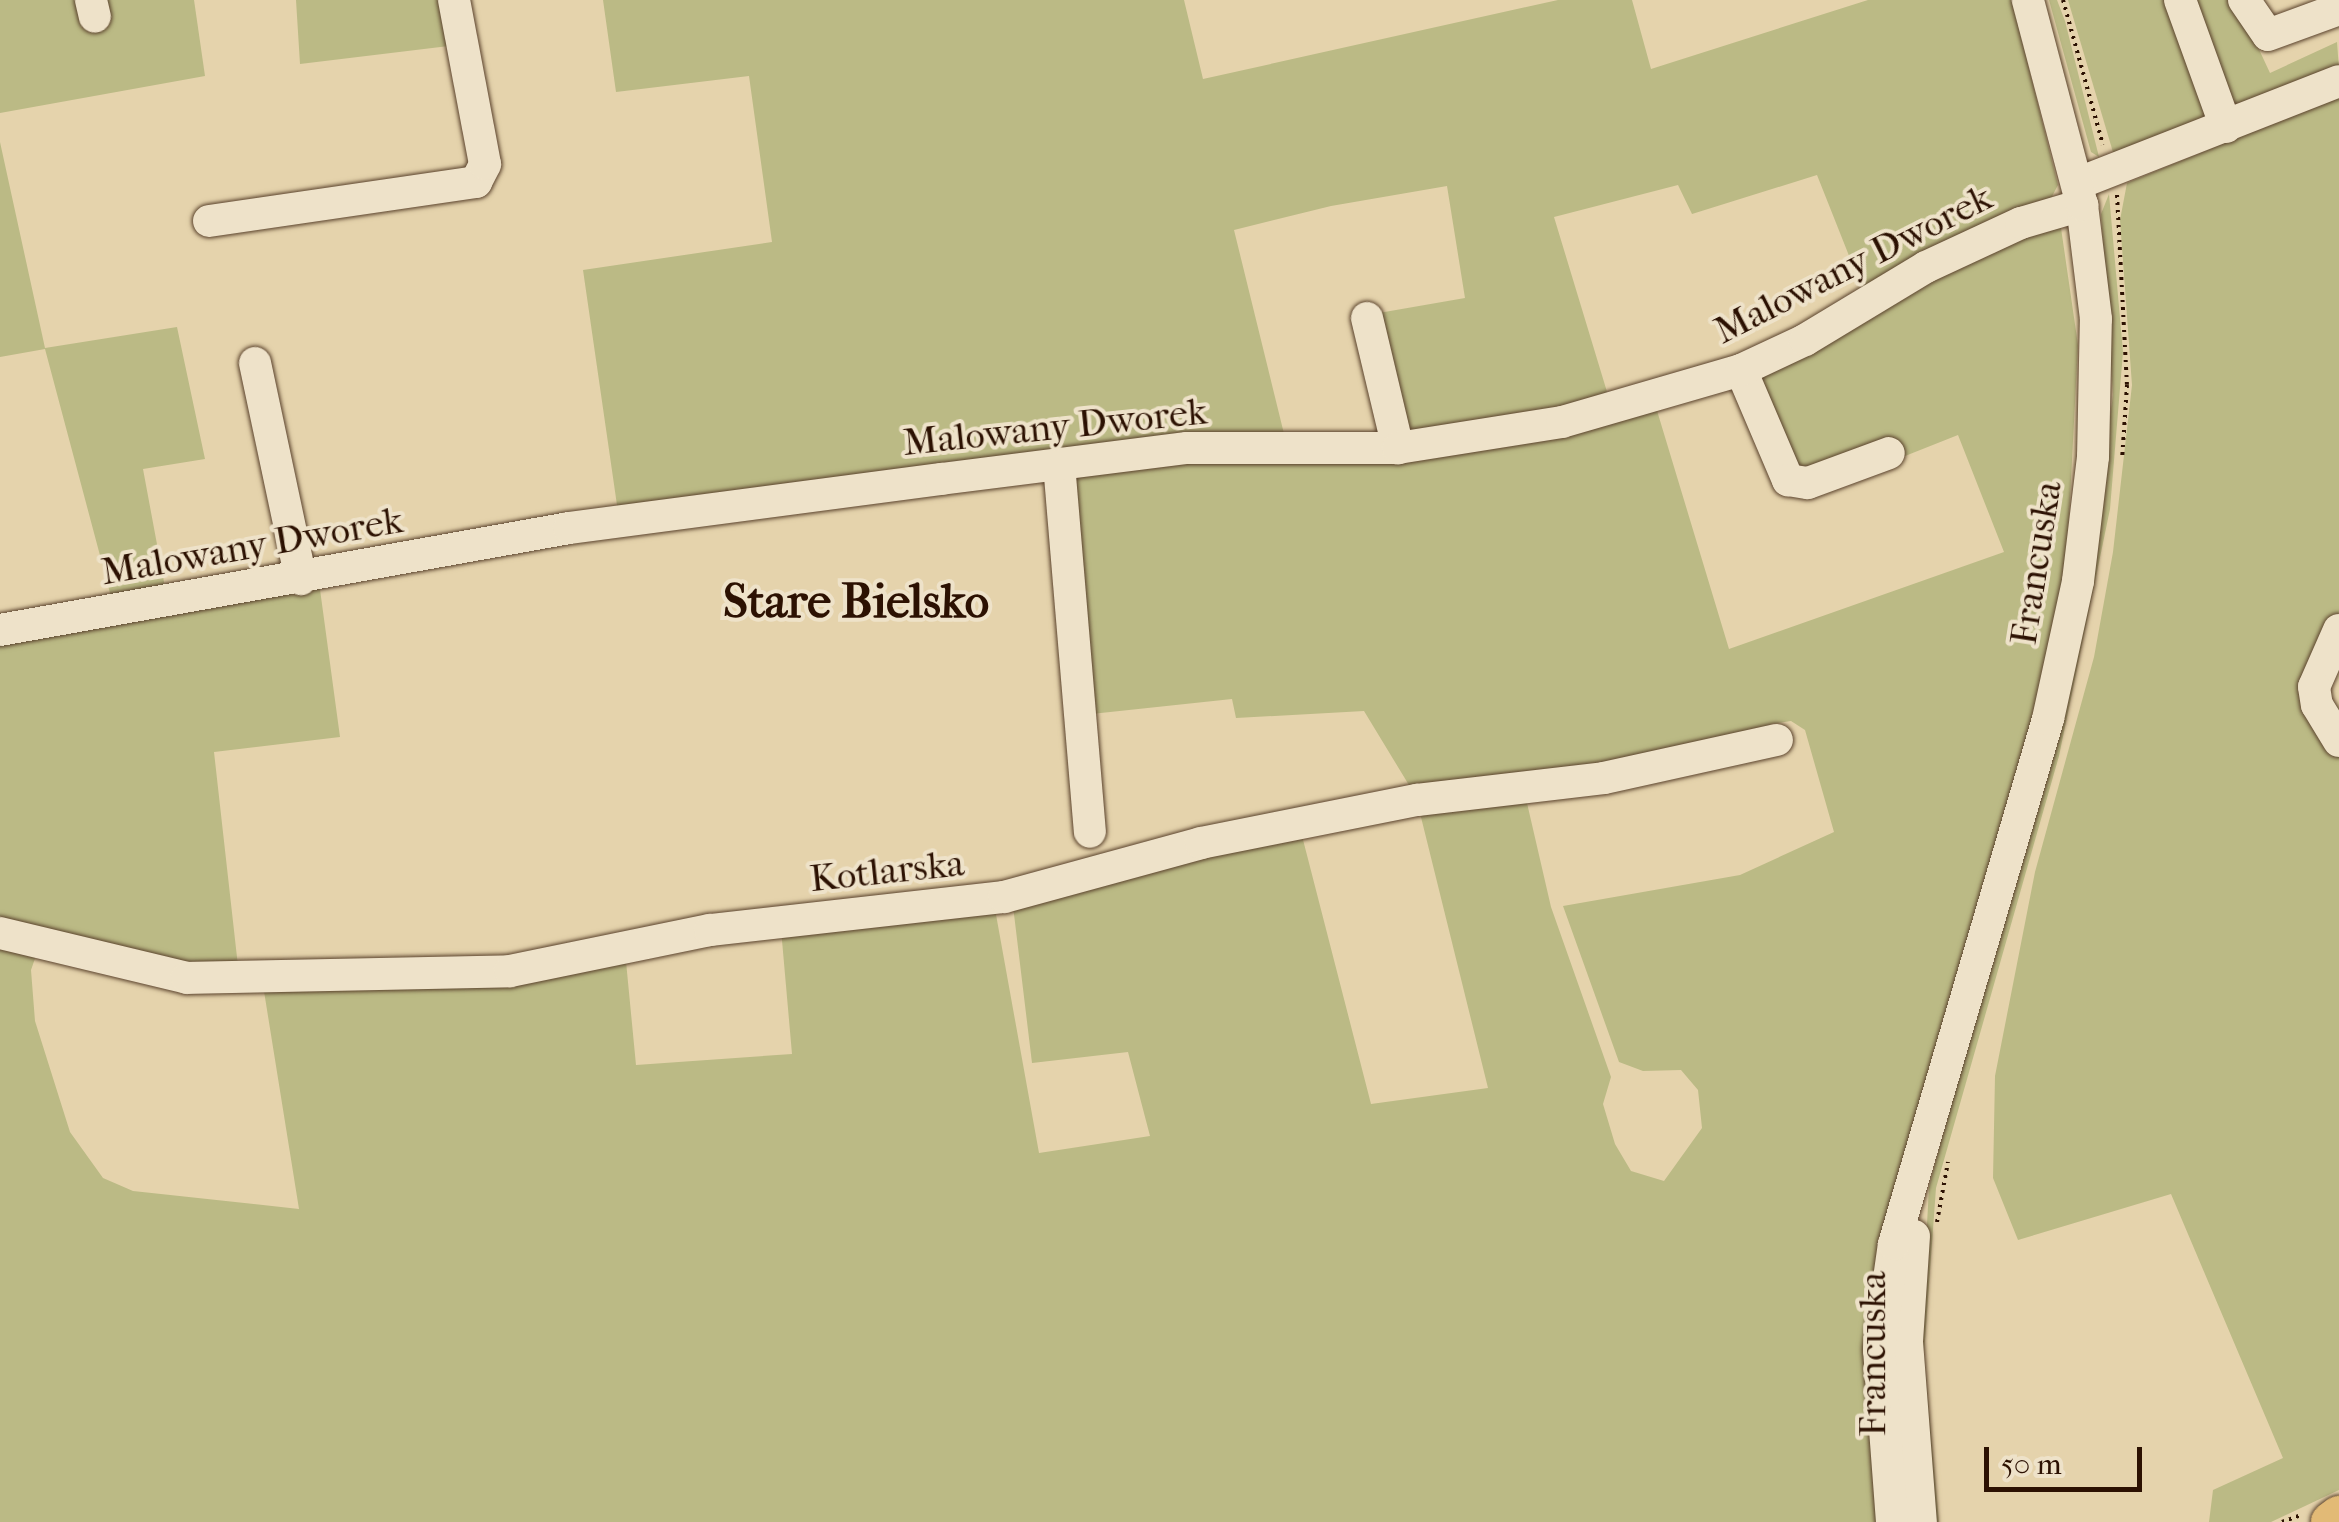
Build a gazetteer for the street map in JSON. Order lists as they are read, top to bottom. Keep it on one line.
{"streets":{"street":["Malowany Dworek","Francuska","Kotlarska"]},"crossings":[["Malowany Dworek","Francuska"]],"districts":["Stare Bielsko"],"scale_bar":"50 m"}
